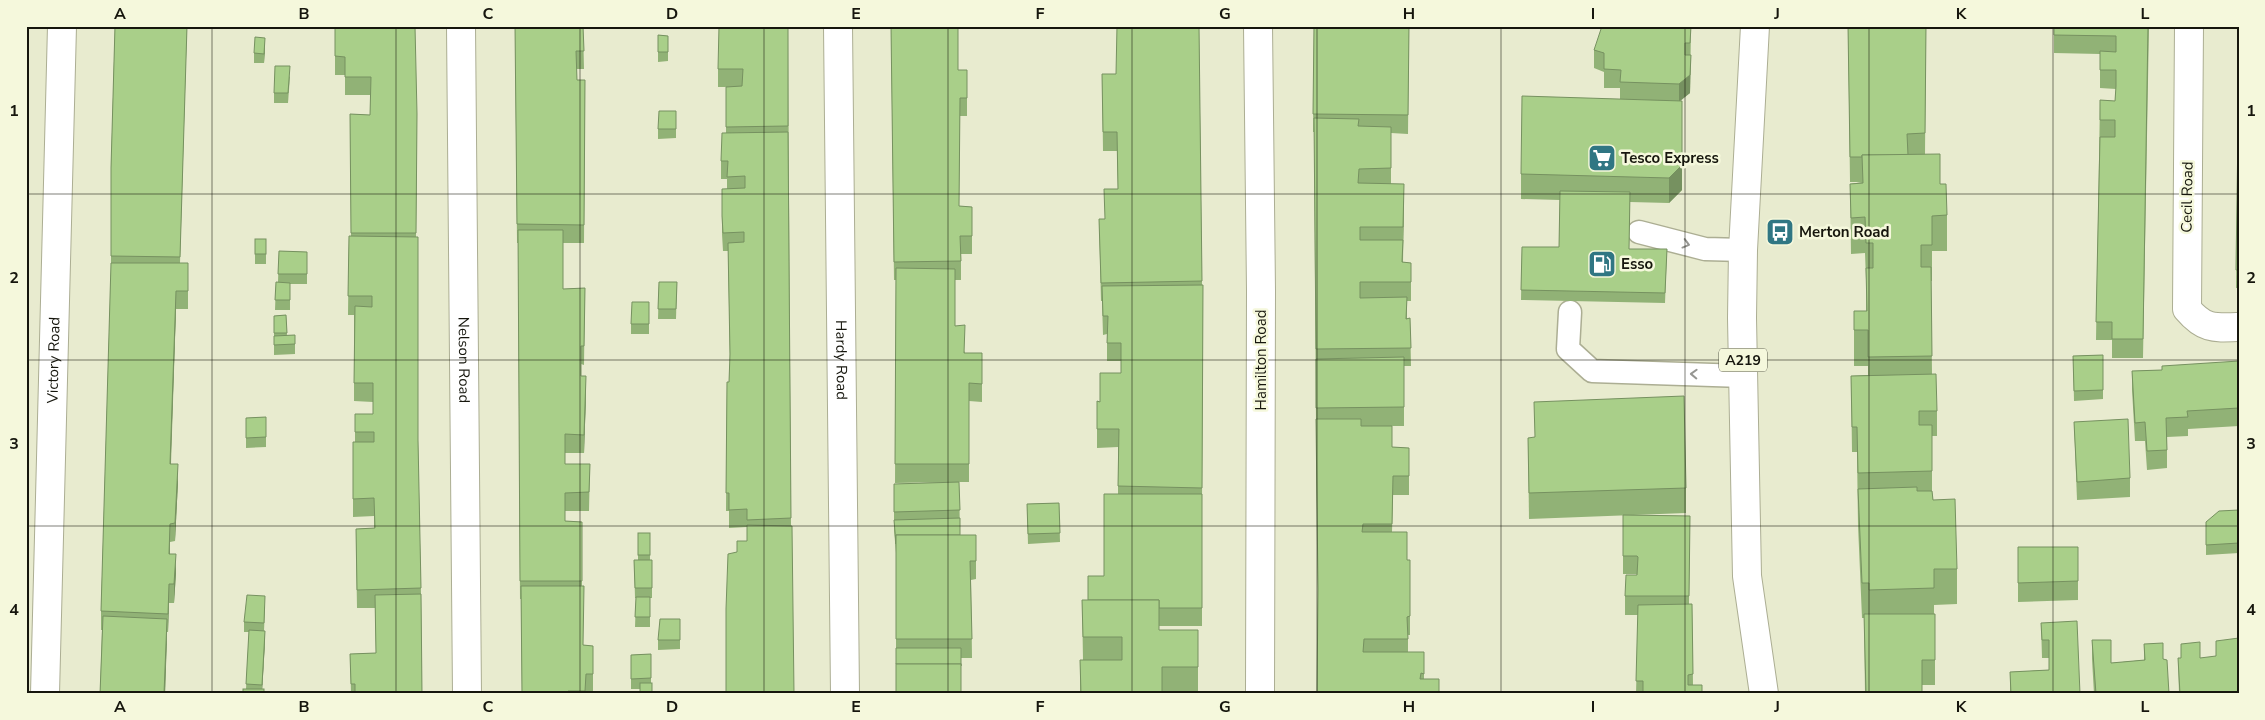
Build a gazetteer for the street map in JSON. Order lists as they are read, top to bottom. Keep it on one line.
{"streets":{"street":["Cecil Road","Victory Road","Nelson Road","Hardy Road","Hamilton Road","A219"]},"places":{"supermarket":["Tesco Express"],"bus stop":["Merton Road"],"fuel station":["Esso"]},"grid":{"columns":["A","B","C","D","E","F","G","H","I","J","K","L"],"rows":["1","2","3","4"]}}
